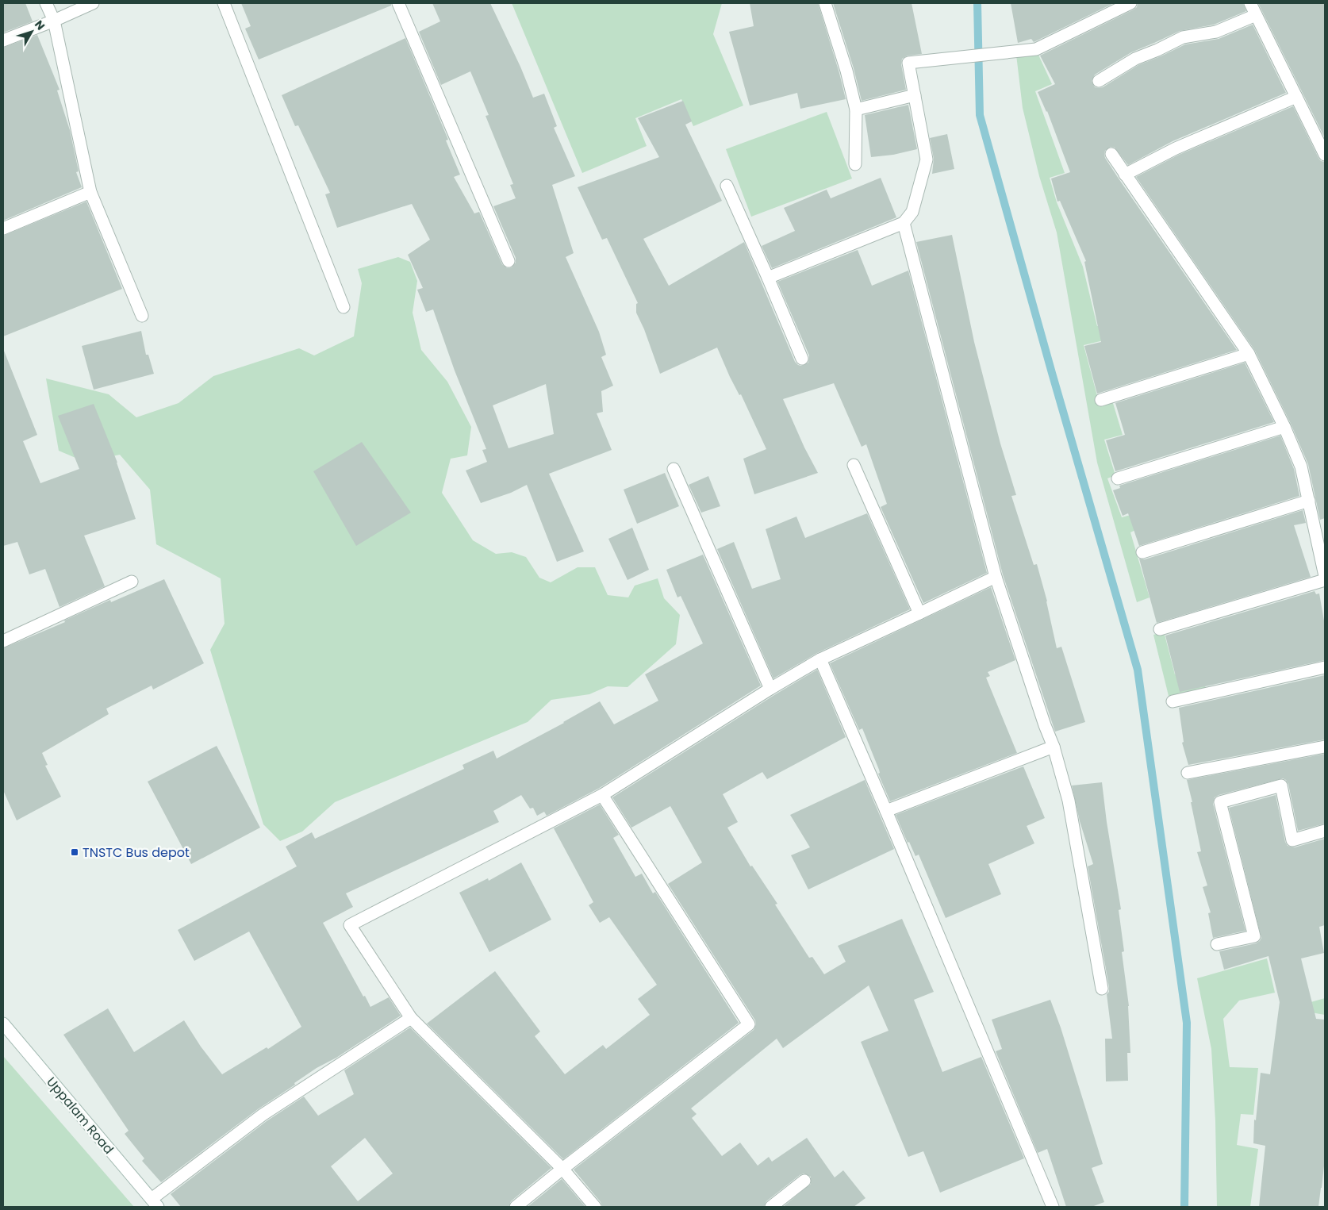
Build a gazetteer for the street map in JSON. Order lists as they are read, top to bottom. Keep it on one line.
{"streets":{"street":["Uppalam Road"]},"places":{"transit":["TNSTC Bus depot"]},"north":"top right"}
